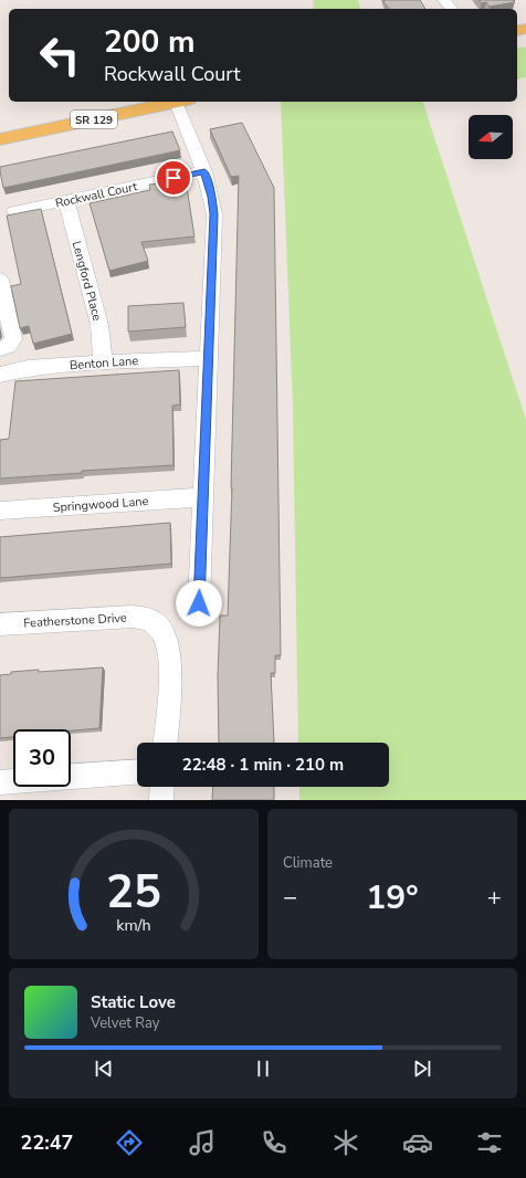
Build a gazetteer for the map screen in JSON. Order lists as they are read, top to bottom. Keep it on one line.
{"streets":{"main road":["SR 129"],"street":["Rockwall Court","Lengford Place","Benton Lane","Springwood Lane","Featherstone Drive"]},"crossings":[["Rockwall Court","Lengford Place"],["Lengford Place","Benton Lane"]],"north":"left","page":{"turn":["200 m","Rockwall Court"],"limit":"30","trip":"22:48 · 1 min · 210 m","tile":"Climate","heat":["−","19°","+"],"song":["Static Love","Velvet Ray"],"tabs":"22:47","gauge":["25","km/h"]}}
